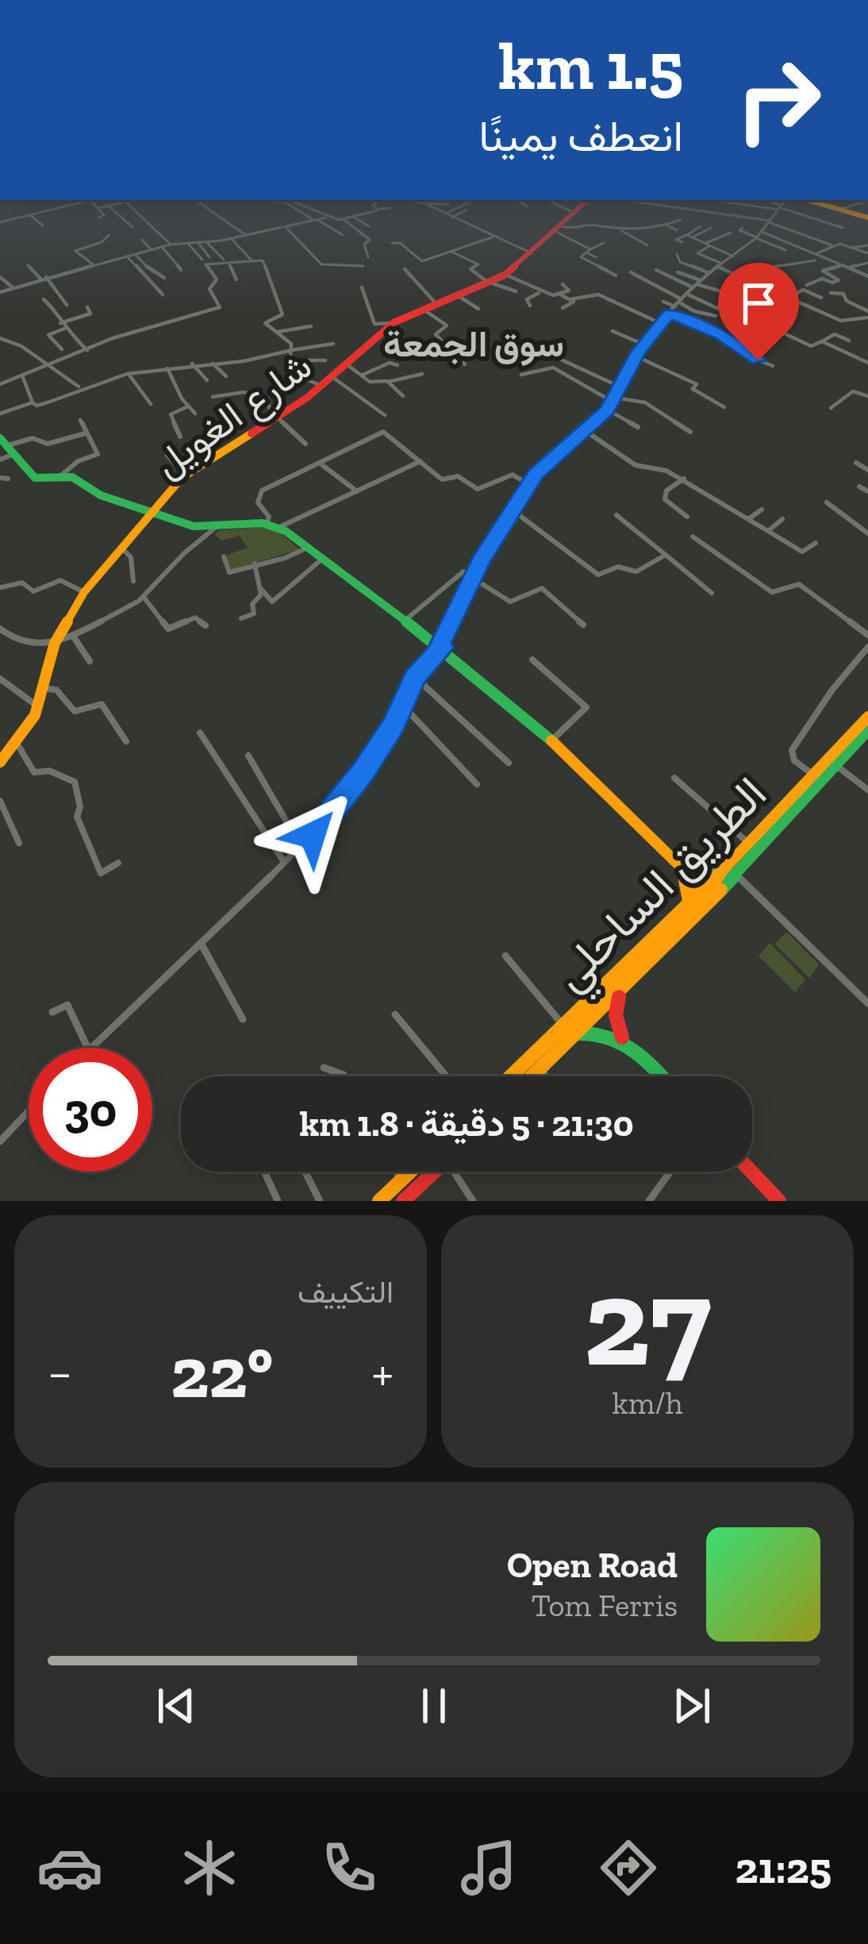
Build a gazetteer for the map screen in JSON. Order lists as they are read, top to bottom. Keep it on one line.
{"streets":{"main road":["شارع الغويل","الطريق الساحلي"]},"districts":["سوق الجمعة"],"page":{"turn":["1.5 km","انعطف يمينًا"],"limit":"30","trip":"21:30 · 5 دقيقة · 1.8 km","tile":[["27","km/h"],"التكييف"],"heat":["−","22°","+"],"song":["Open Road","Tom Ferris"],"tabs":"21:25"}}
